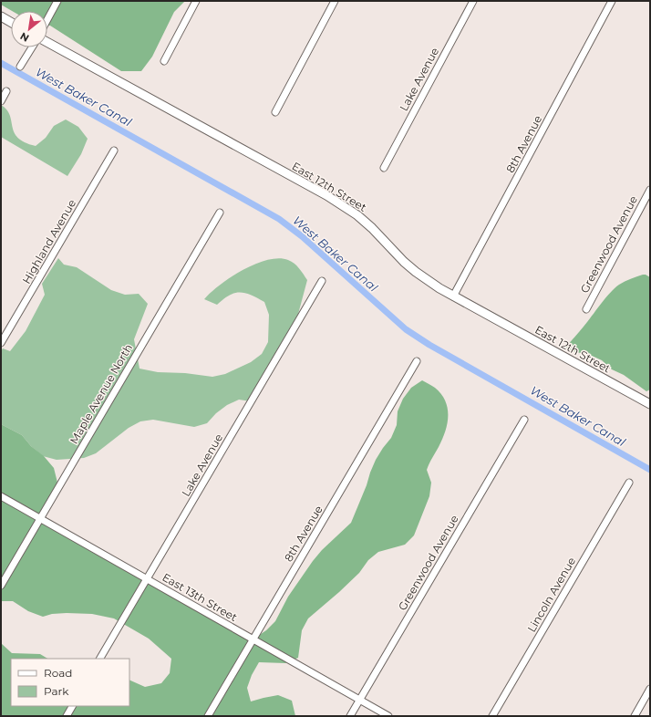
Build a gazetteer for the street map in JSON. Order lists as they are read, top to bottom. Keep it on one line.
{"streets":{"street":["Lake Avenue","8th Avenue","East 12th Street","Highland Avenue","Greenwood Avenue","Maple Avenue North","Lincoln Avenue","East 13th Street"]},"crossings":[["Lake Avenue","East 13th Street"],["8th Avenue","East 12th Street"],["8th Avenue","East 13th Street"],["Greenwood Avenue","East 13th Street"],["Maple Avenue North","East 13th Street"]],"water":["West Baker Canal"],"legend":["Road","Park"],"north":"bottom left"}
